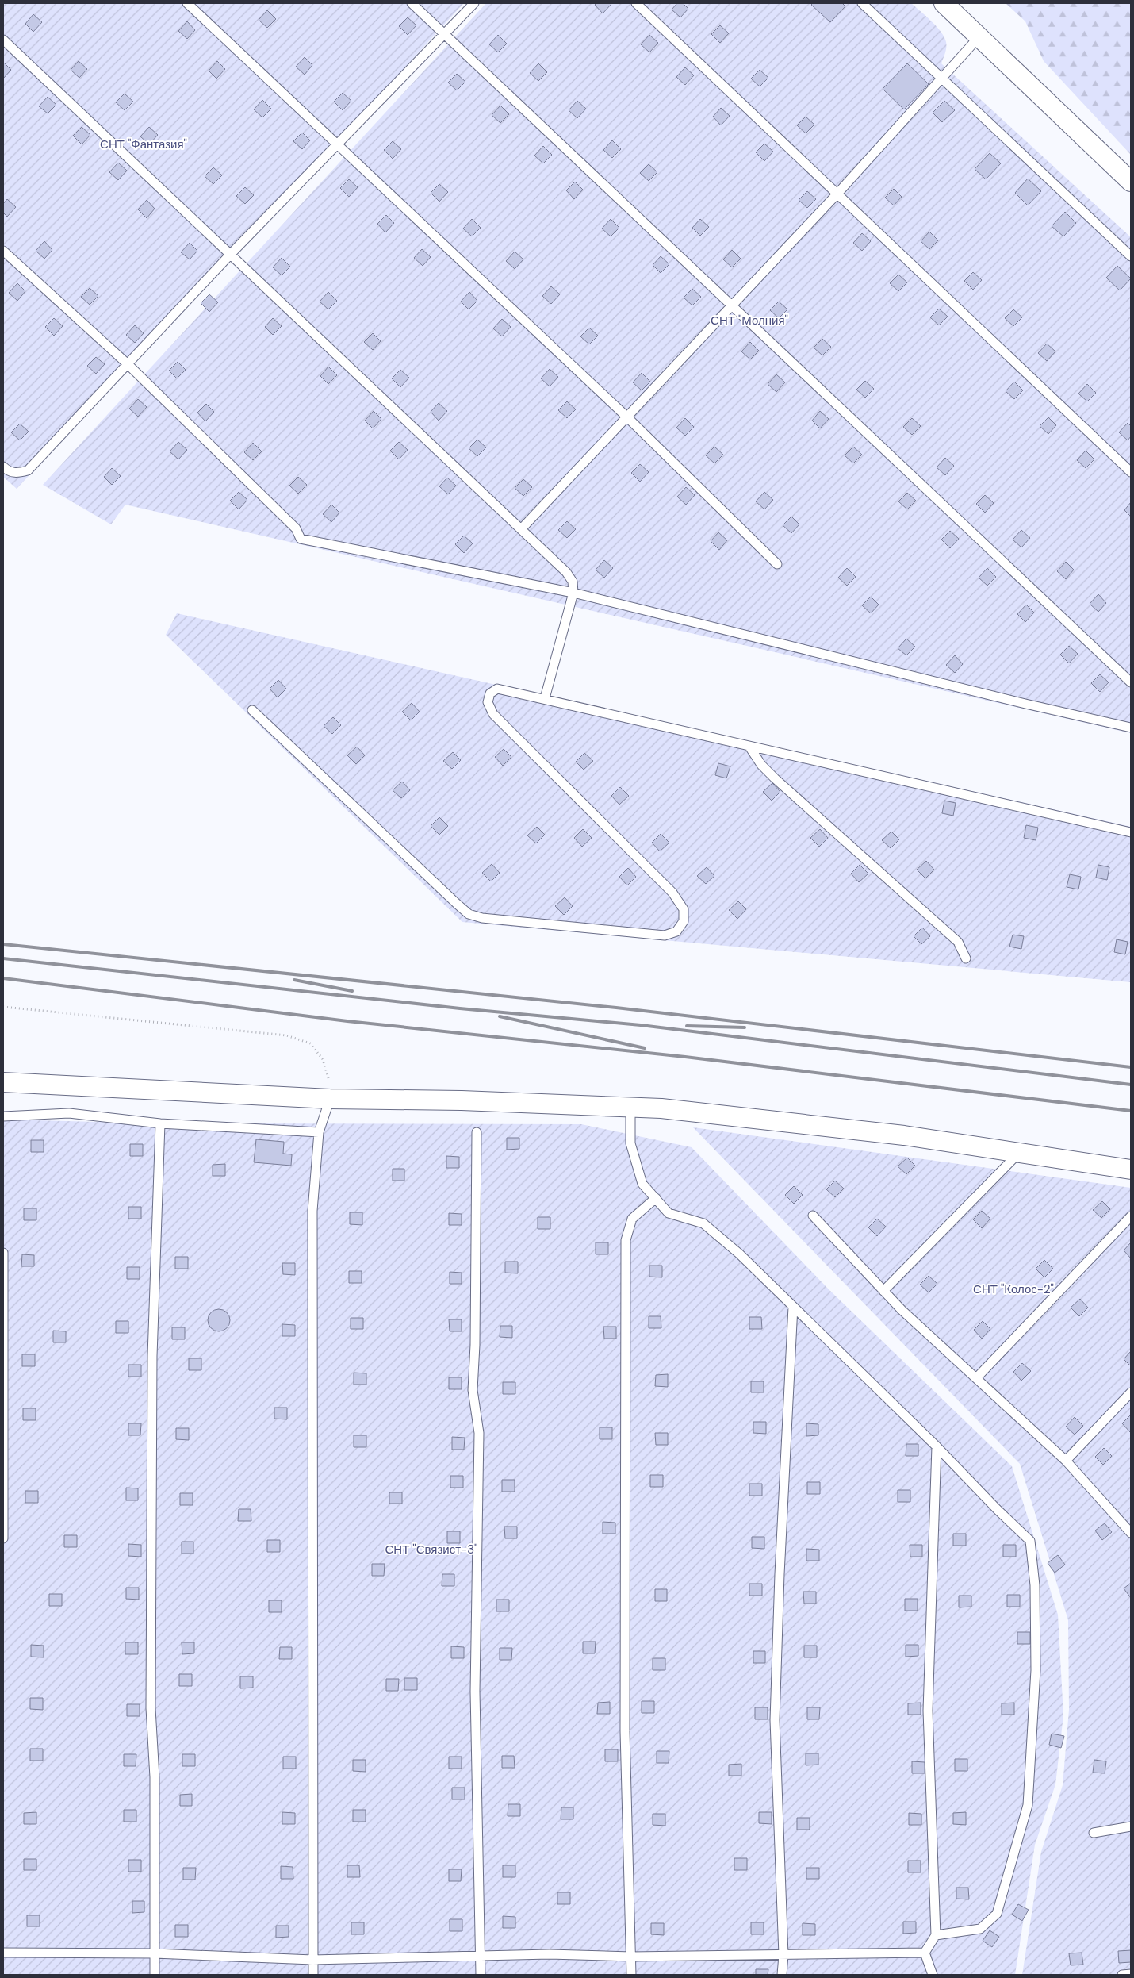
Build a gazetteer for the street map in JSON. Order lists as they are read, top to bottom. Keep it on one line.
{"parks":["СНТ \"Фантазия\"","СНТ \"Молния\"","СНТ \"Колос-2\"","СНТ \"Связист-3\""]}
